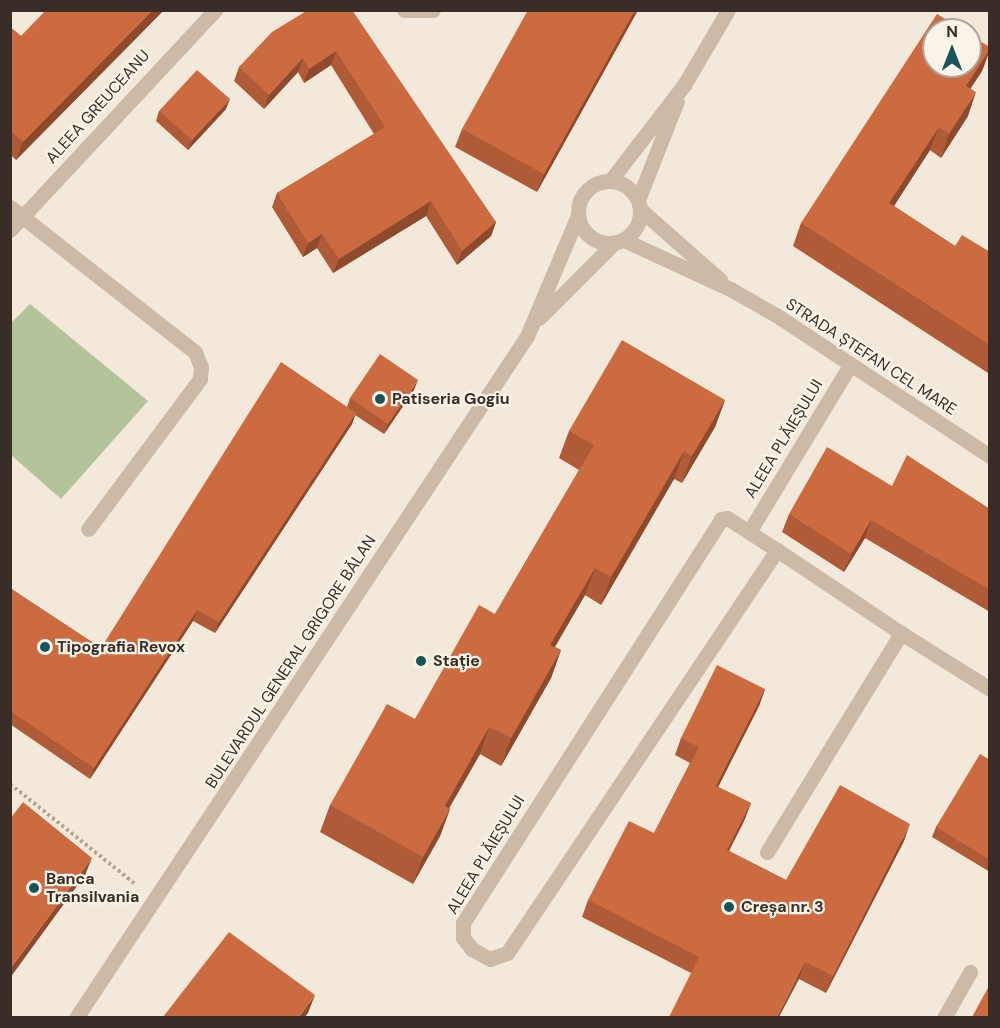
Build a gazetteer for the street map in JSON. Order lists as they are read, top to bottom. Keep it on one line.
{"streets":{"street":["ALEEA GREUCEANU","STRADA ȘTEFAN CEL MARE","ALEEA PLĂIEȘULUI","BULEVARDUL GENERAL GRIGORE BĂLAN"]},"crossings":[["STRADA ȘTEFAN CEL MARE","ALEEA PLĂIEȘULUI"],["STRADA ȘTEFAN CEL MARE","BULEVARDUL GENERAL GRIGORE BĂLAN"]],"places":["Patiseria Gogiu","Tipografia Revox","Stație","Banca Transilvania","Creșa nr. 3"],"north":"top"}
